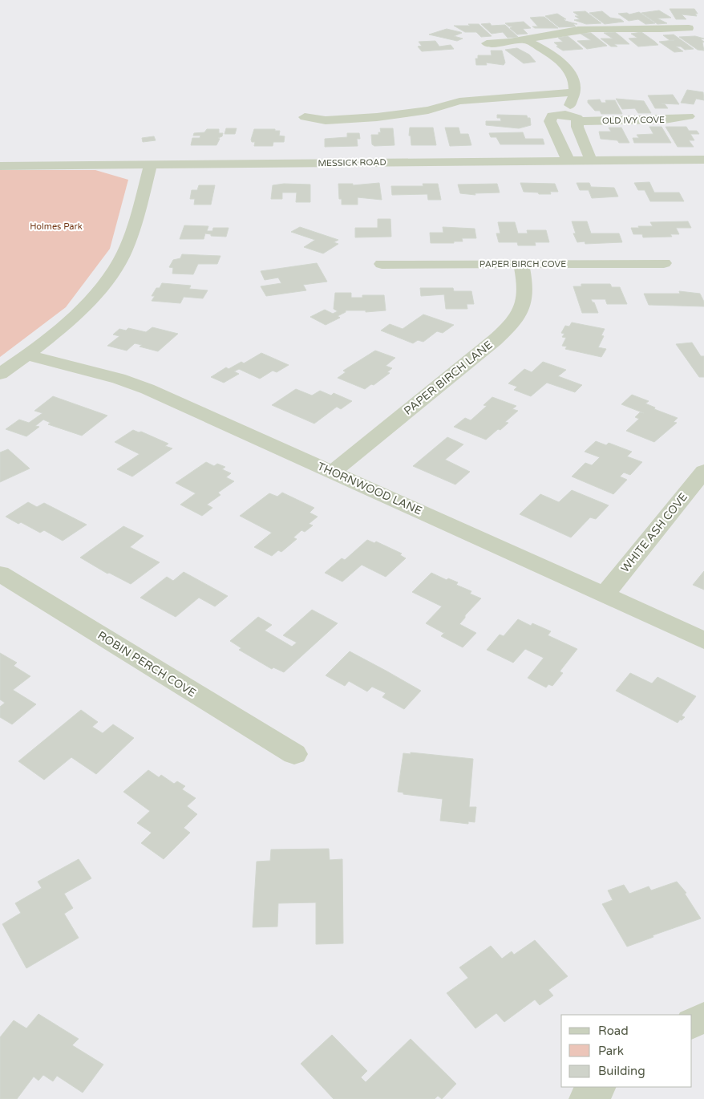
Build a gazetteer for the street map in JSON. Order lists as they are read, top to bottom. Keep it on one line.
{"streets":{"street":["OLD IVY COVE","MESSICK ROAD","PAPER BIRCH COVE","PAPER BIRCH LANE","THORNWOOD LANE","WHITE ASH COVE","ROBIN PERCH COVE"]},"crossings":[["PAPER BIRCH COVE","PAPER BIRCH LANE"],["PAPER BIRCH LANE","THORNWOOD LANE"],["THORNWOOD LANE","WHITE ASH COVE"]],"parks":["Holmes Park"],"legend":["Road","Park","Building"]}
